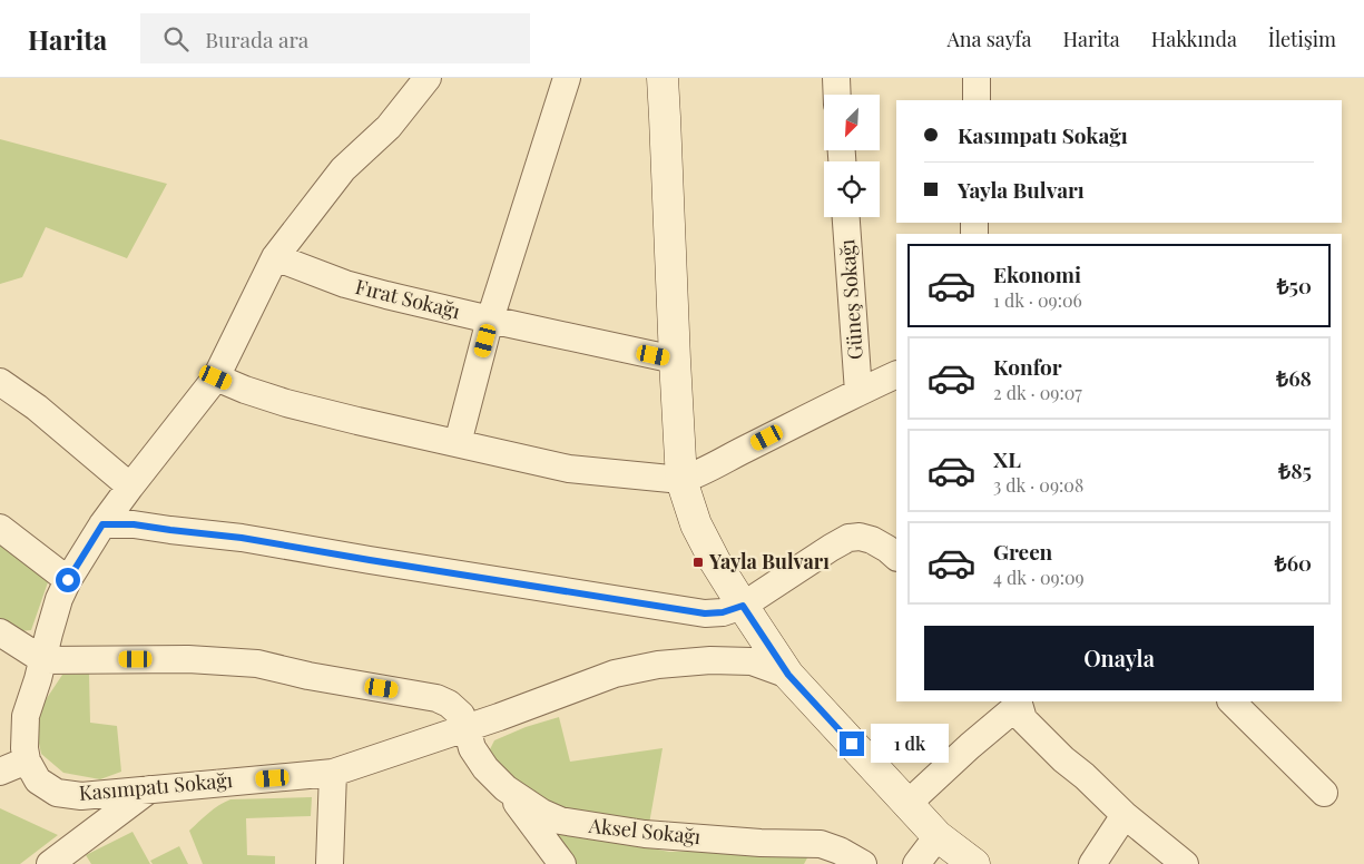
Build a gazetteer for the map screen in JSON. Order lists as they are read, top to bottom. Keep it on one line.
{"streets":{"street":["Fırat Sokağı","Güneş Sokağı","Kasımpatı Sokağı","Aksel Sokağı"]},"crossings":[["Kasımpatı Sokağı","Aksel Sokağı"]],"places":{"transit":["Yayla Bulvarı"]},"north":"bottom left","page":{"header":"Harita","search":"Burada ara","nav":["Ana sayfa","Harita","Hakkında","İletişim"],"banner":["Kasımpatı Sokağı","Yayla Bulvarı"],"list":[{"name":"Ekonomi","note":"1 dk · 09:06","value":"₺50"},{"name":"Konfor","note":"2 dk · 09:07","value":"₺68"},{"name":"XL","note":"3 dk · 09:08","value":"₺85"},{"name":"Green","note":"4 dk · 09:09","value":"₺60"}],"buttons":"Onayla","bubble":"1 dk"}}
